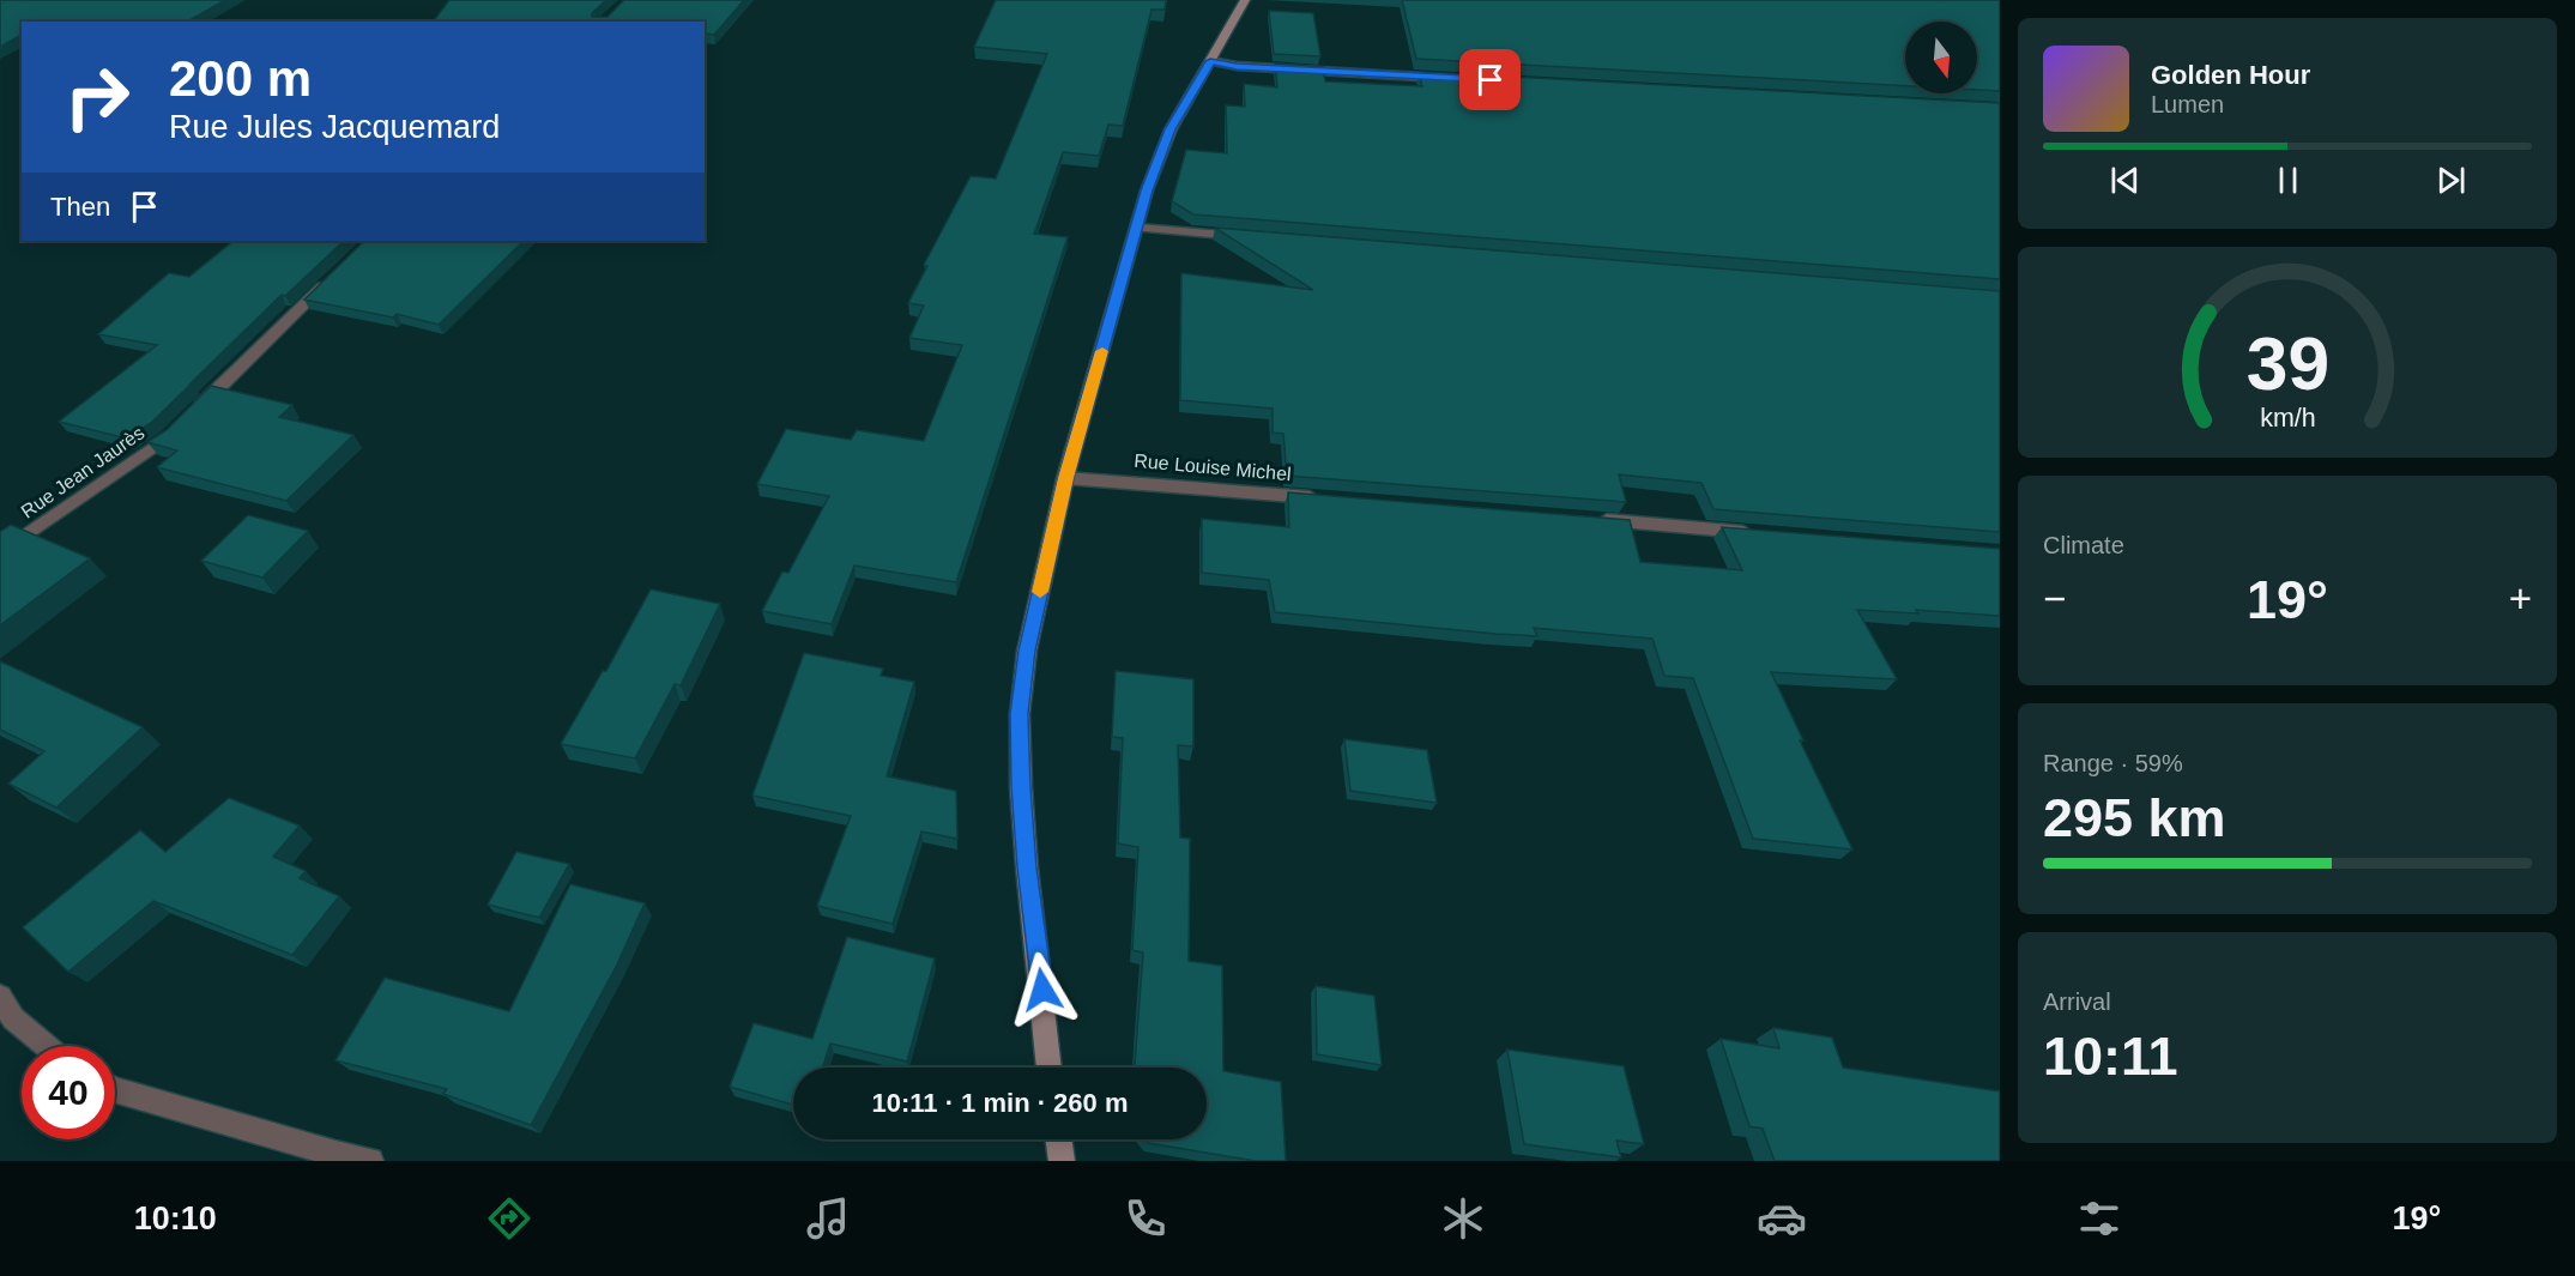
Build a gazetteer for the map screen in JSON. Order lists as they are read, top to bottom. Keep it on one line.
{"streets":{"street":["Rue Louise Michel","Rue Jean Jaurès"]},"north":"bottom","page":{"turn":["200 m","Rue Jules Jacquemard"],"song":["Golden Hour","Lumen"],"then":"Then","tile":["Climate",["Range · 59%","295 km"],["Arrival","10:11"]],"heat":["−","19°","+"],"limit":"40","trip":"10:11 · 1 min · 260 m","tabs":["10:10","19°"],"gauge":["39","km/h"]}}
